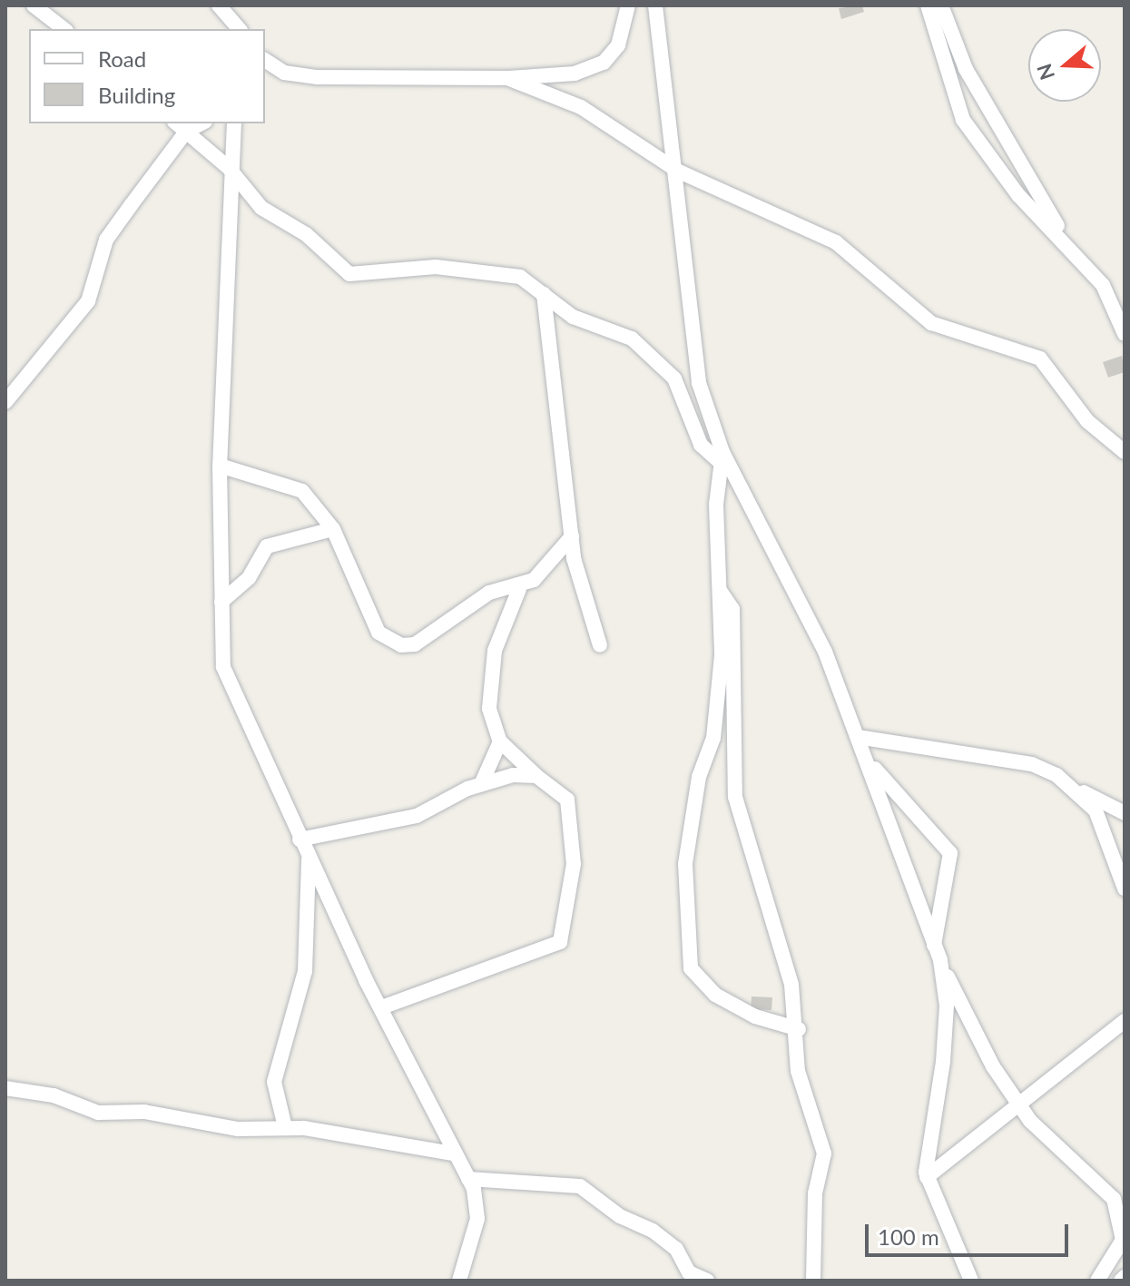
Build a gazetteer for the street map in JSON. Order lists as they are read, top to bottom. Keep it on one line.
{"legend":["Road","Building"],"scale_bar":"100 m","north":"left"}
